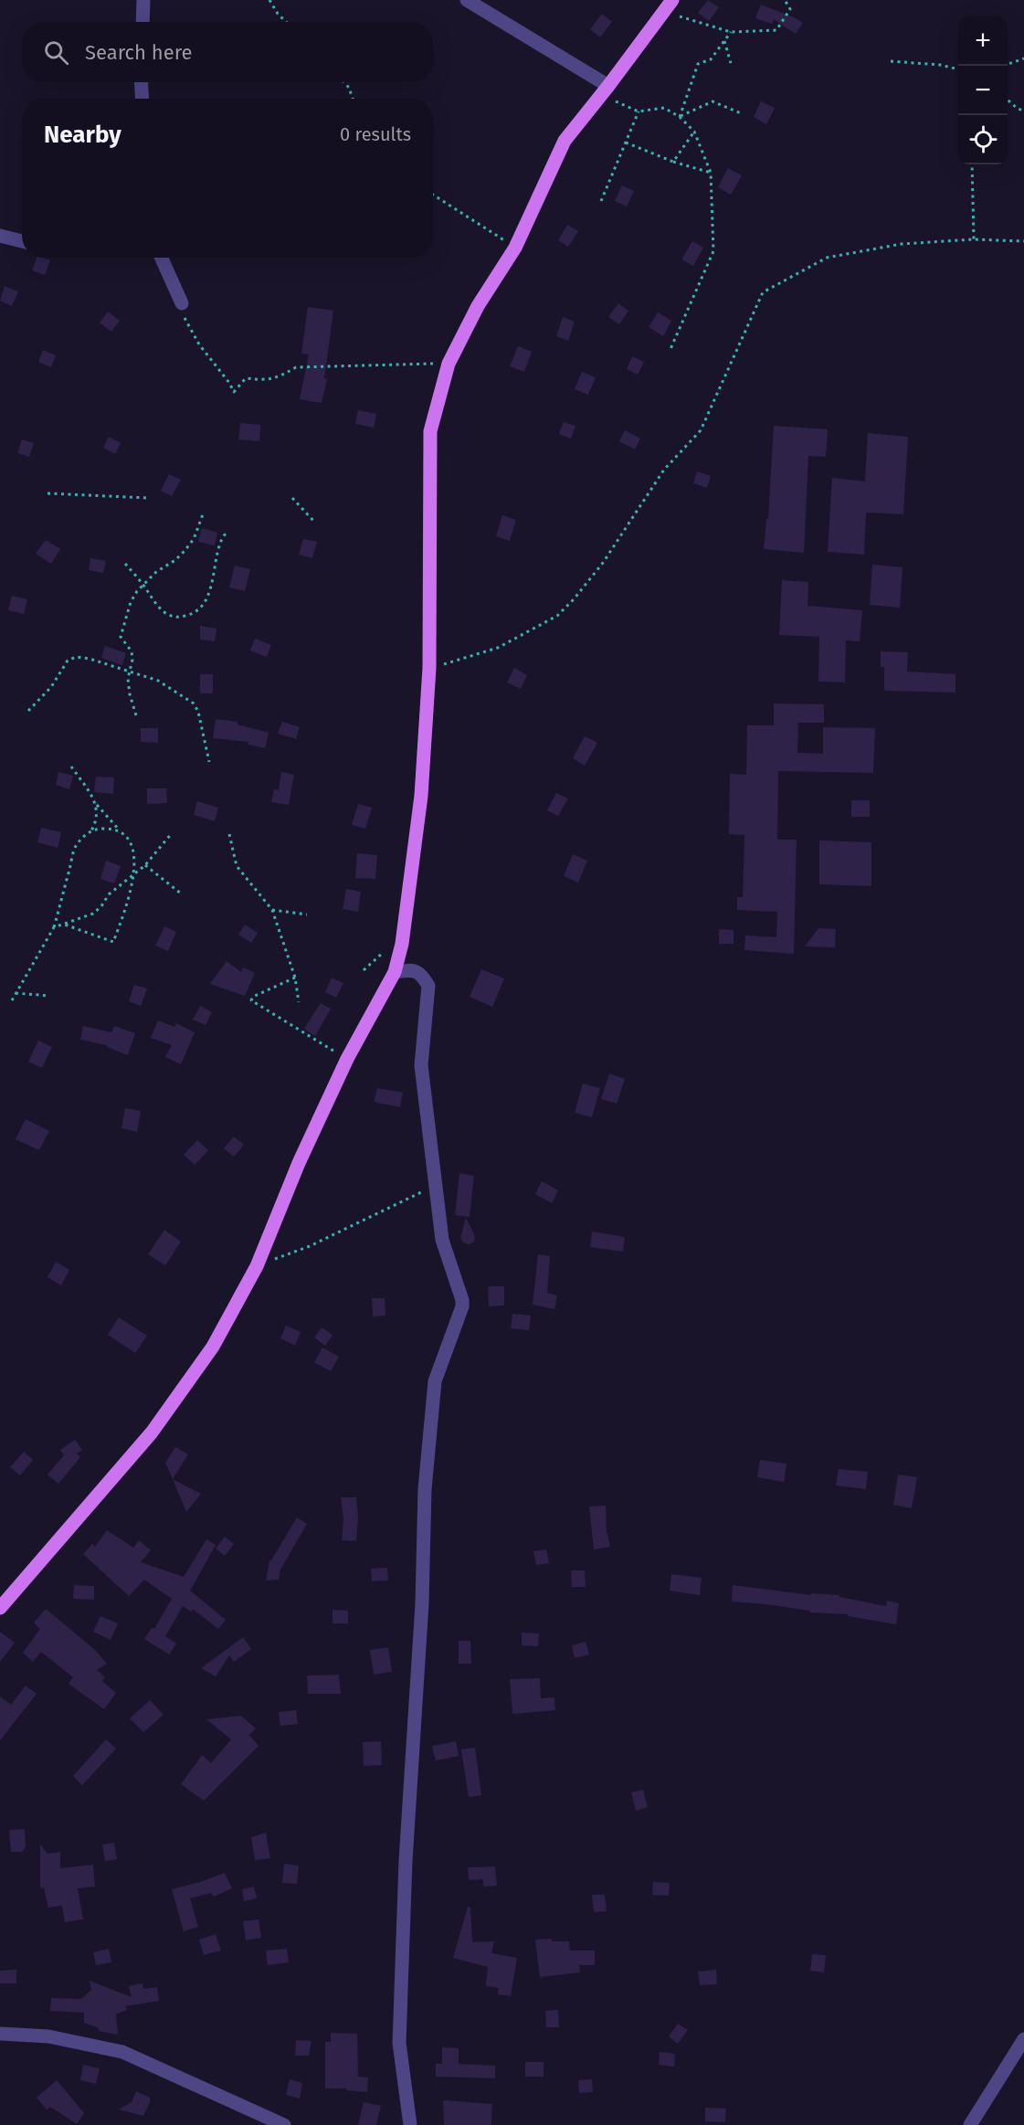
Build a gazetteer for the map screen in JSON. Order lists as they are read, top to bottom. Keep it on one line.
{"page":{"map_buttons":["+","−"],"search":"Search here","heading":["Nearby","0 results"]}}
